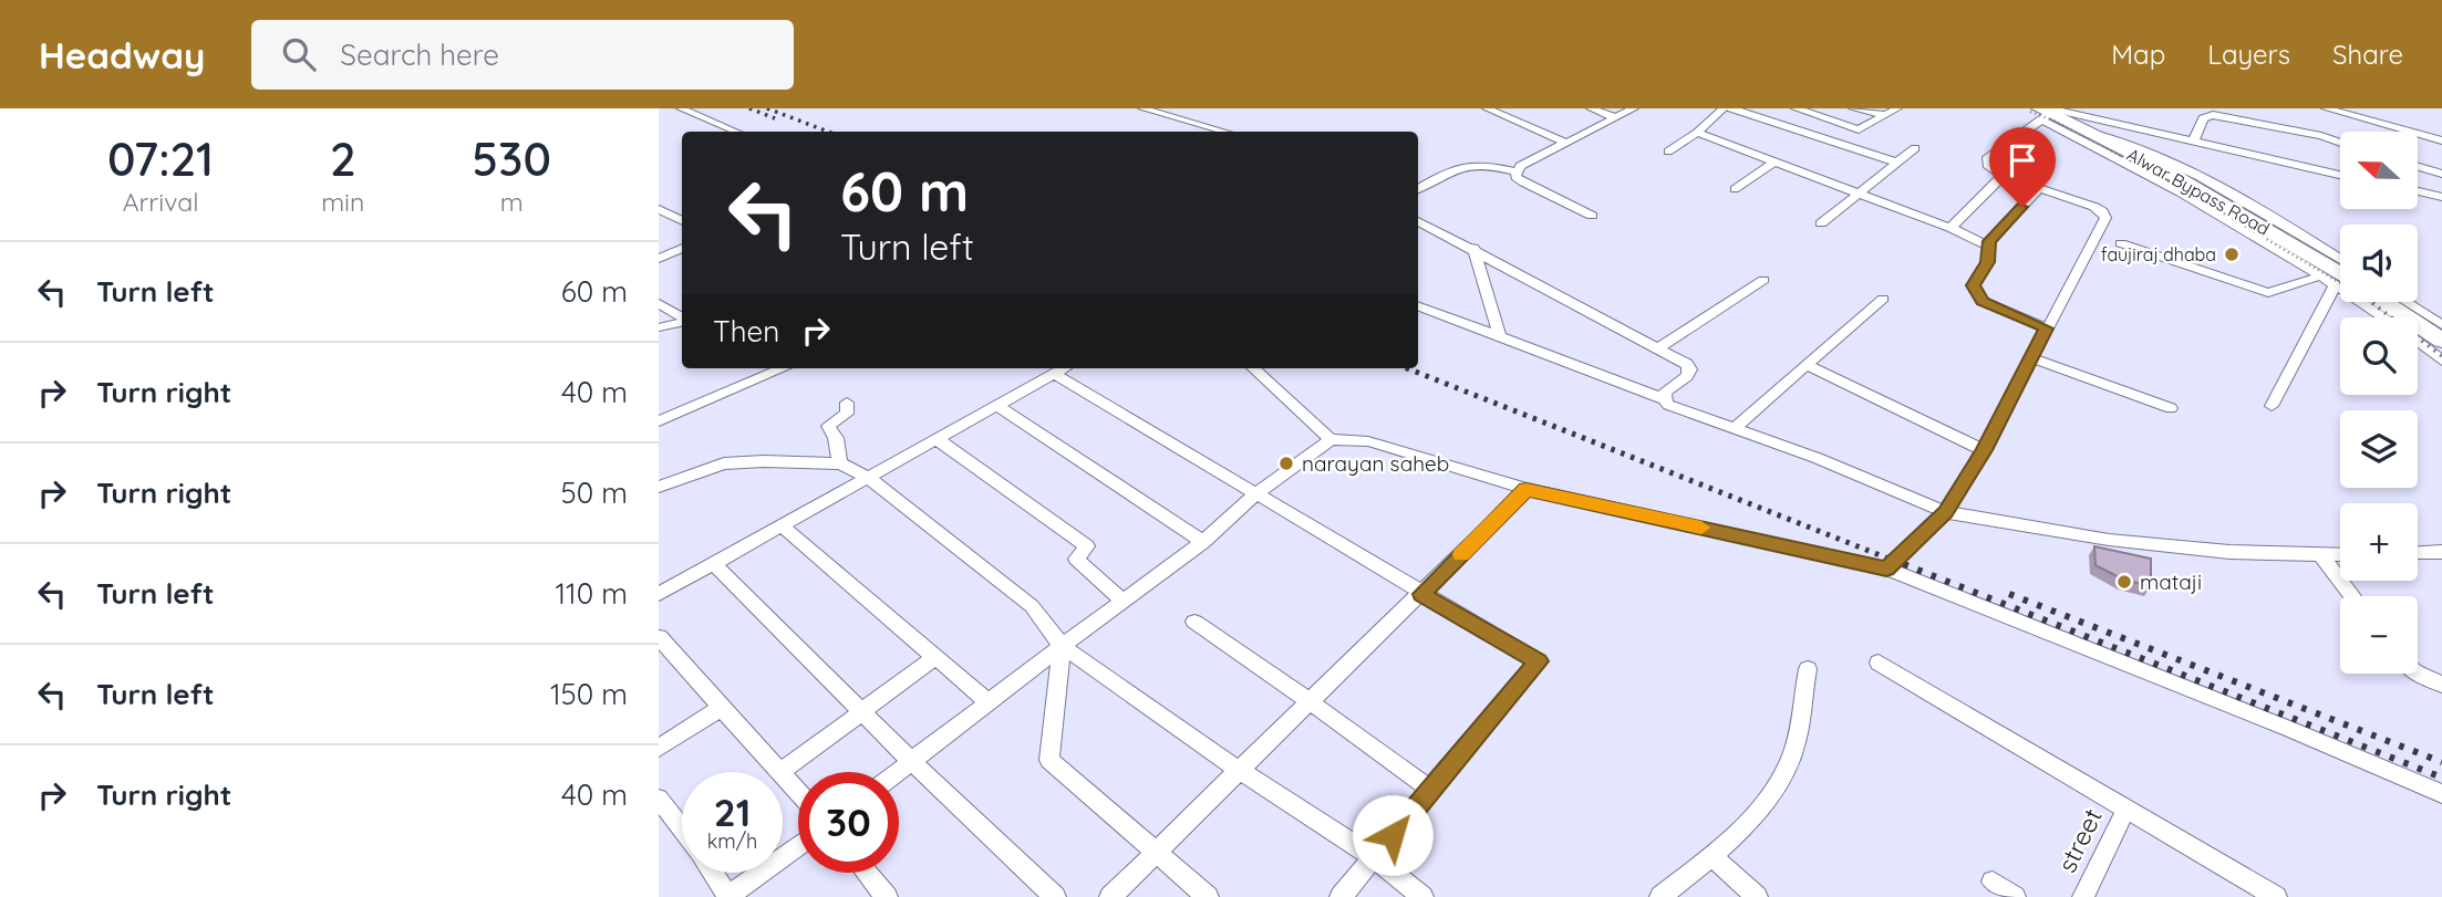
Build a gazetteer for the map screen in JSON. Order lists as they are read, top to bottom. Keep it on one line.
{"streets":{"highway":["Alwar Bypass Road"],"street":["street"]},"places":["faujiraj dhaba","narayan saheb","mataji"],"north":"left","page":{"header":"Headway","search":"Search here","nav":["Map","Layers","Share"],"eta":["07:21","Arrival","2","min","530","m"],"map_buttons":["+","−"],"turn":["60 m","Turn left"],"list":[{"name":"Turn left","value":"60 m"},{"name":"Turn right","value":"40 m"},{"name":"Turn right","value":"50 m"},{"name":"Turn left","value":"110 m"},{"name":"Turn left","value":"150 m"},{"name":"Turn right","value":"40 m"}],"then":"Then","speed":"21 km/h","limit":"30"}}
